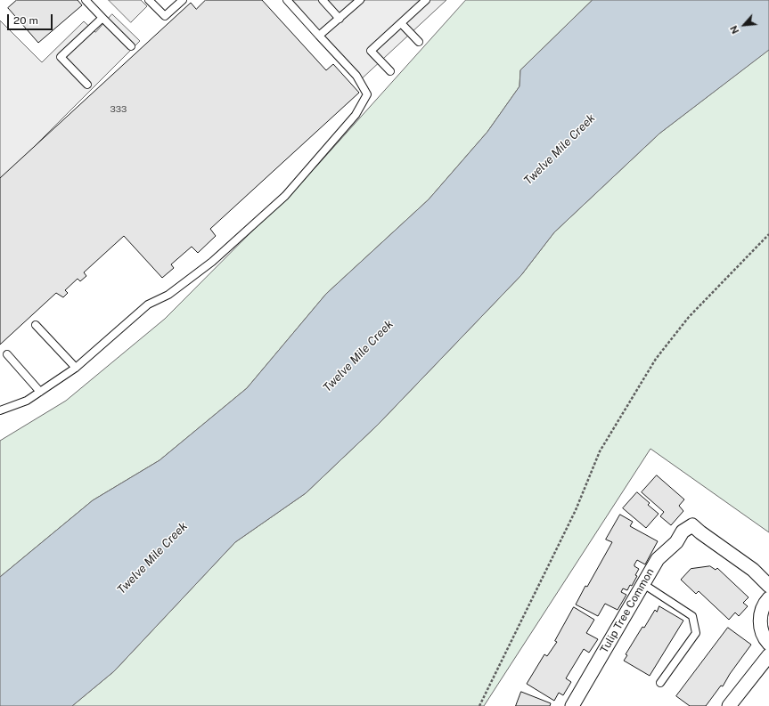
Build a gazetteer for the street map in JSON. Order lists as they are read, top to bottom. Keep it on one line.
{"streets":{"street":["Tulip Tree Common"]},"water":["Twelve Mile Creek"],"house_numbers":["333"],"scale_bar":"20 m","north":"bottom left"}
